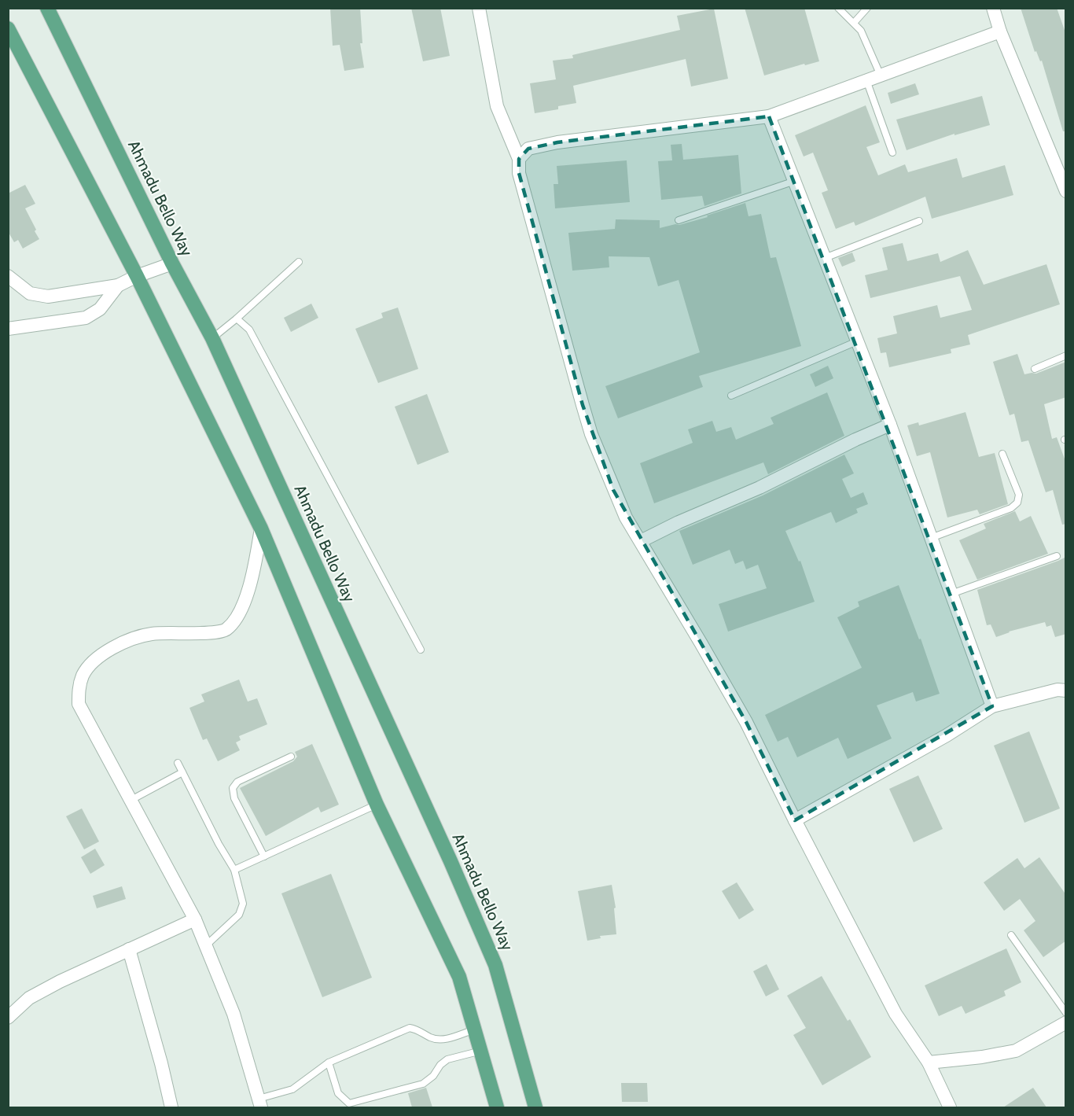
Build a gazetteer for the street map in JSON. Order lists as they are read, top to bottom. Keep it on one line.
{"streets":{"main road":["Ahmadu Bello Way"]}}
